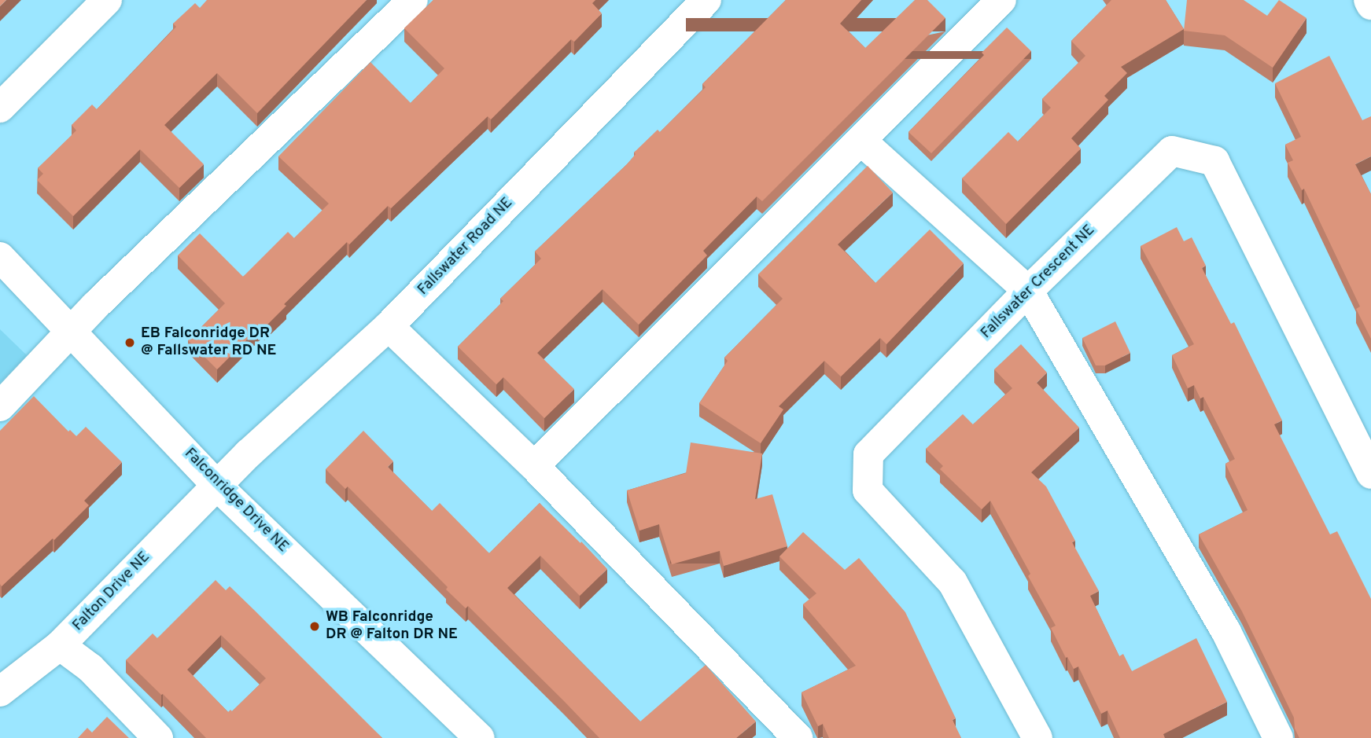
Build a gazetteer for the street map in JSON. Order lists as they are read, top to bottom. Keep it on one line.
{"streets":{"street":["Fallswater Road NE","Fallswater Crescent NE","Falconridge Drive NE","Falton Drive NE"]},"crossings":[["Fallswater Road NE","Falconridge Drive NE"],["Fallswater Road NE","Falton Drive NE"],["Falconridge Drive NE","Falton Drive NE"]],"places":["EB Falconridge DR @ Fallswater RD NE","WB Falconridge DR @ Falton DR NE"]}
